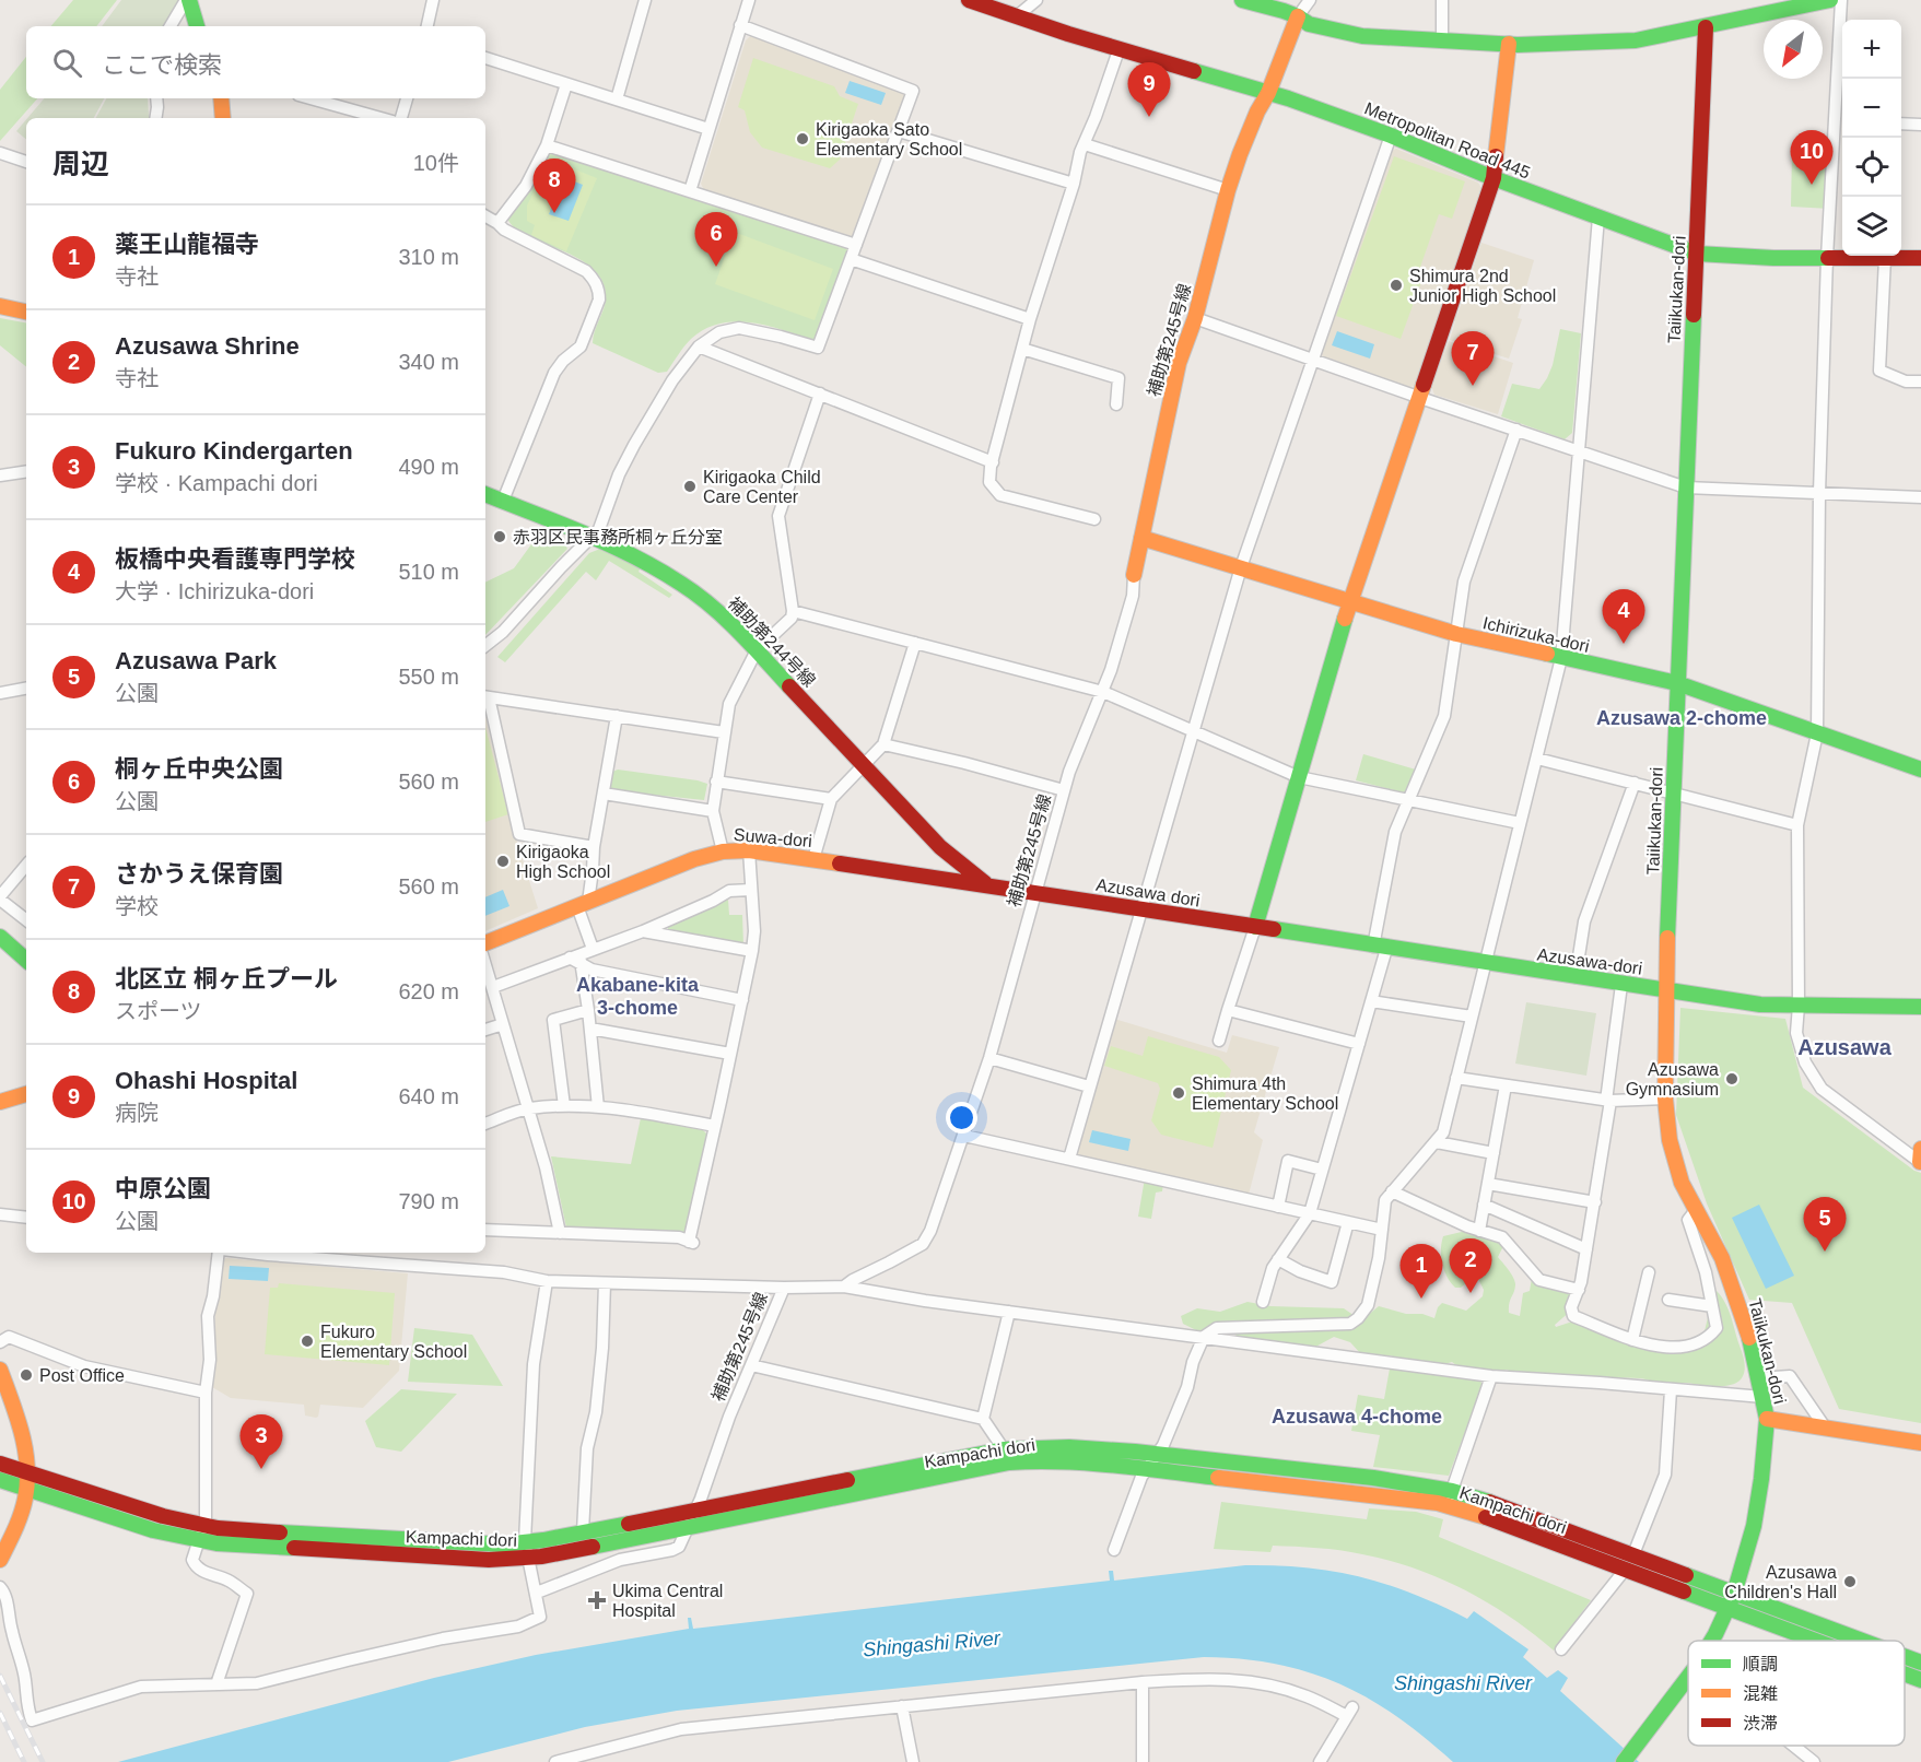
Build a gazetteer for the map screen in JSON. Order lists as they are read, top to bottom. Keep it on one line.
{"streets":{"street":["Metropolitan Road 445","Taiikukan-dori","補助第245号線","Ichirizuka-dori","補助第244号線","Suwa-dori","Azusawa dori","Azusawa-dori","Kampachi dori"]},"crossings":[["Metropolitan Road 445","Taiikukan-dori"],["Metropolitan Road 445","補助第245号線"],["Taiikukan-dori","Ichirizuka-dori"],["Taiikukan-dori","Azusawa-dori"],["Taiikukan-dori","Kampachi dori"],["補助第245号線","Ichirizuka-dori"],["補助第245号線","Suwa-dori"],["補助第245号線","Azusawa dori"],["補助第245号線","Kampachi dori"],["補助第244号線","Suwa-dori"],["Suwa-dori","Azusawa dori"],["Azusawa dori","Azusawa-dori"]],"districts":["Azusawa 2-chome","Akabane-kita 3-chome","Azusawa","Azusawa 4-chome"],"water":["Shingashi River"],"places":{"other":["Kirigaoka Sato Elementary School","Shimura 2nd Junior High School","Kirigaoka Child Care Center","赤羽区民事務所桐ヶ丘分室","Kirigaoka High School","Azusawa Gymnasium","Shimura 4th Elementary School","Fukuro Elementary School","Post Office","Azusawa Children's Hall"],"health":["Ukima Central Hospital"]},"legend":["順調","混雑","渋滞"],"north":"bottom left","page":{"map_buttons":["+","−"],"search":"ここで検索","pins":["9","10","8","6","7","4","5","2","1","3"],"heading":["周辺","10件"],"list":[{"mark":"1","name":"薬王山龍福寺","note":"寺社","value":"310 m"},{"mark":"2","name":"Azusawa Shrine","note":"寺社","value":"340 m"},{"mark":"3","name":"Fukuro Kindergarten","note":"学校 · Kampachi dori","value":"490 m"},{"mark":"4","name":"板橋中央看護専門学校","note":"大学 · Ichirizuka-dori","value":"510 m"},{"mark":"5","name":"Azusawa Park","note":"公園","value":"550 m"},{"mark":"6","name":"桐ヶ丘中央公園","note":"公園","value":"560 m"},{"mark":"7","name":"さかうえ保育園","note":"学校","value":"560 m"},{"mark":"8","name":"北区立 桐ヶ丘プール","note":"スポーツ","value":"620 m"},{"mark":"9","name":"Ohashi Hospital","note":"病院","value":"640 m"},{"mark":"10","name":"中原公園","note":"公園","value":"790 m"}]}}
